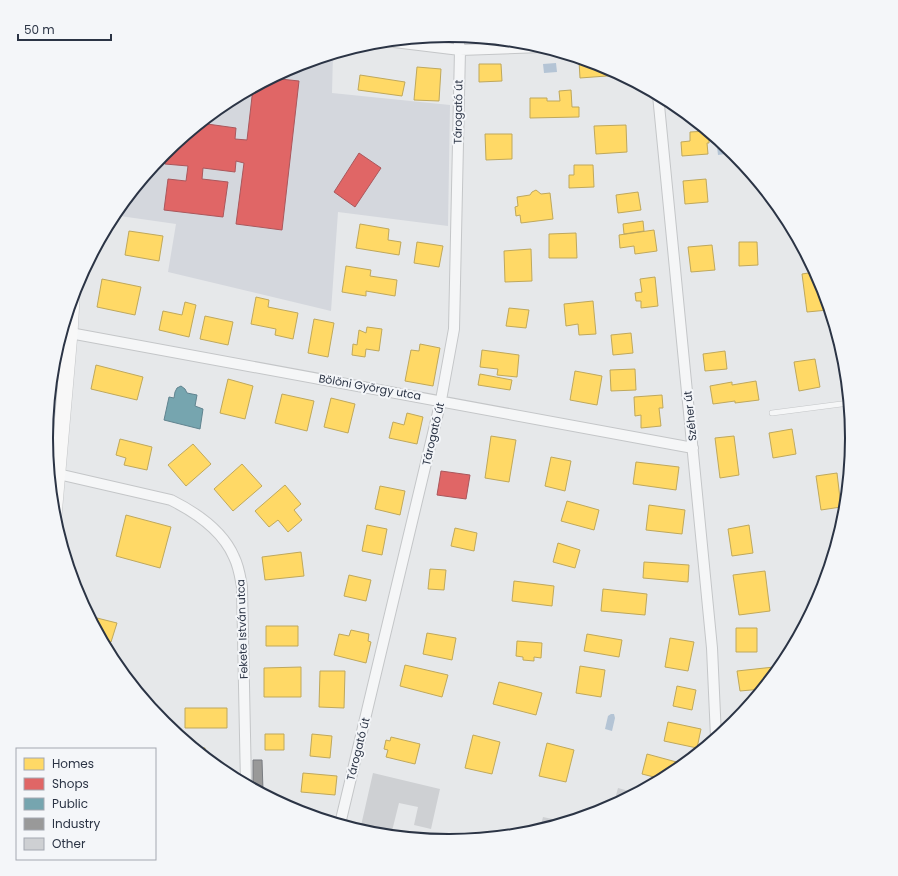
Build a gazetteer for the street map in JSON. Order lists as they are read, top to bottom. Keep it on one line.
{"streets":{"street":["Tárogató út","Bölöni György utca","Széher út","Fekete István utca"]},"crossings":[["Tárogató út","Bölöni György utca"],["Bölöni György utca","Széher út"]],"legend":["Homes","Shops","Public","Industry","Other"],"scale_bar":"50 m"}
